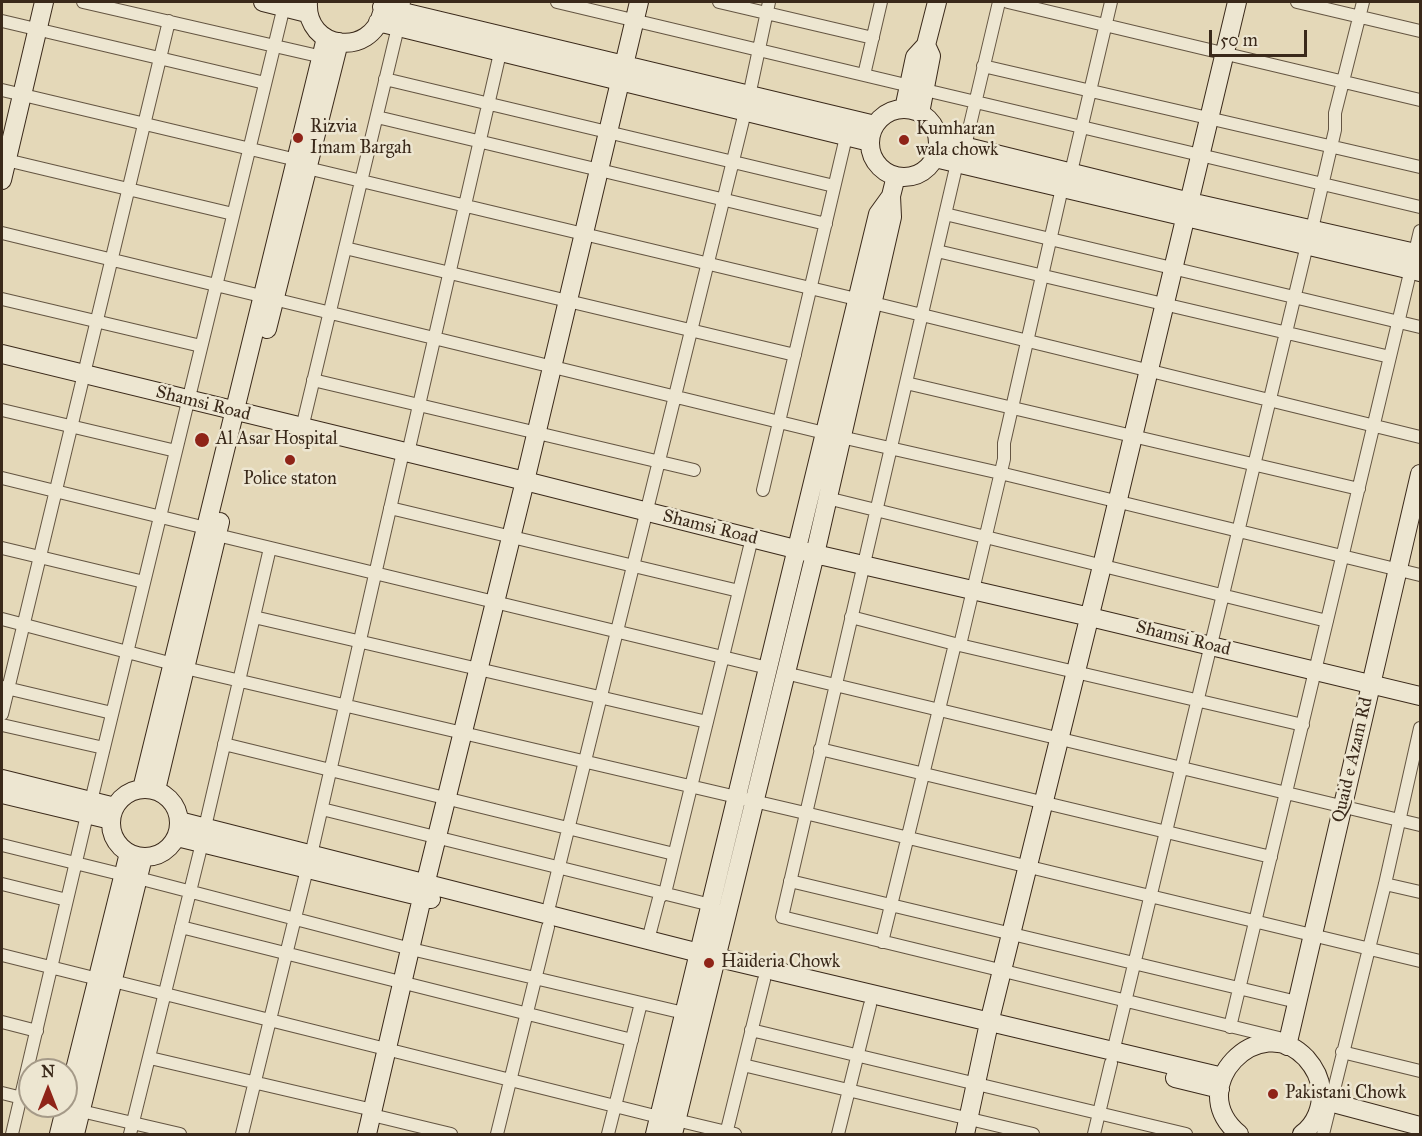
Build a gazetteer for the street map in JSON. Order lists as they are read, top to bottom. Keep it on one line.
{"streets":{"street":["Shamsi Road","Quaid e Azam Rd"]},"crossings":[["Shamsi Road","Quaid e Azam Rd"]],"places":["Rizvia Imam Bargah","Kumharan wala chowk","Al Asar Hospital","Police staton","Haideria Chowk","Pakistani Chowk"],"scale_bar":"50 m","north":"top"}
